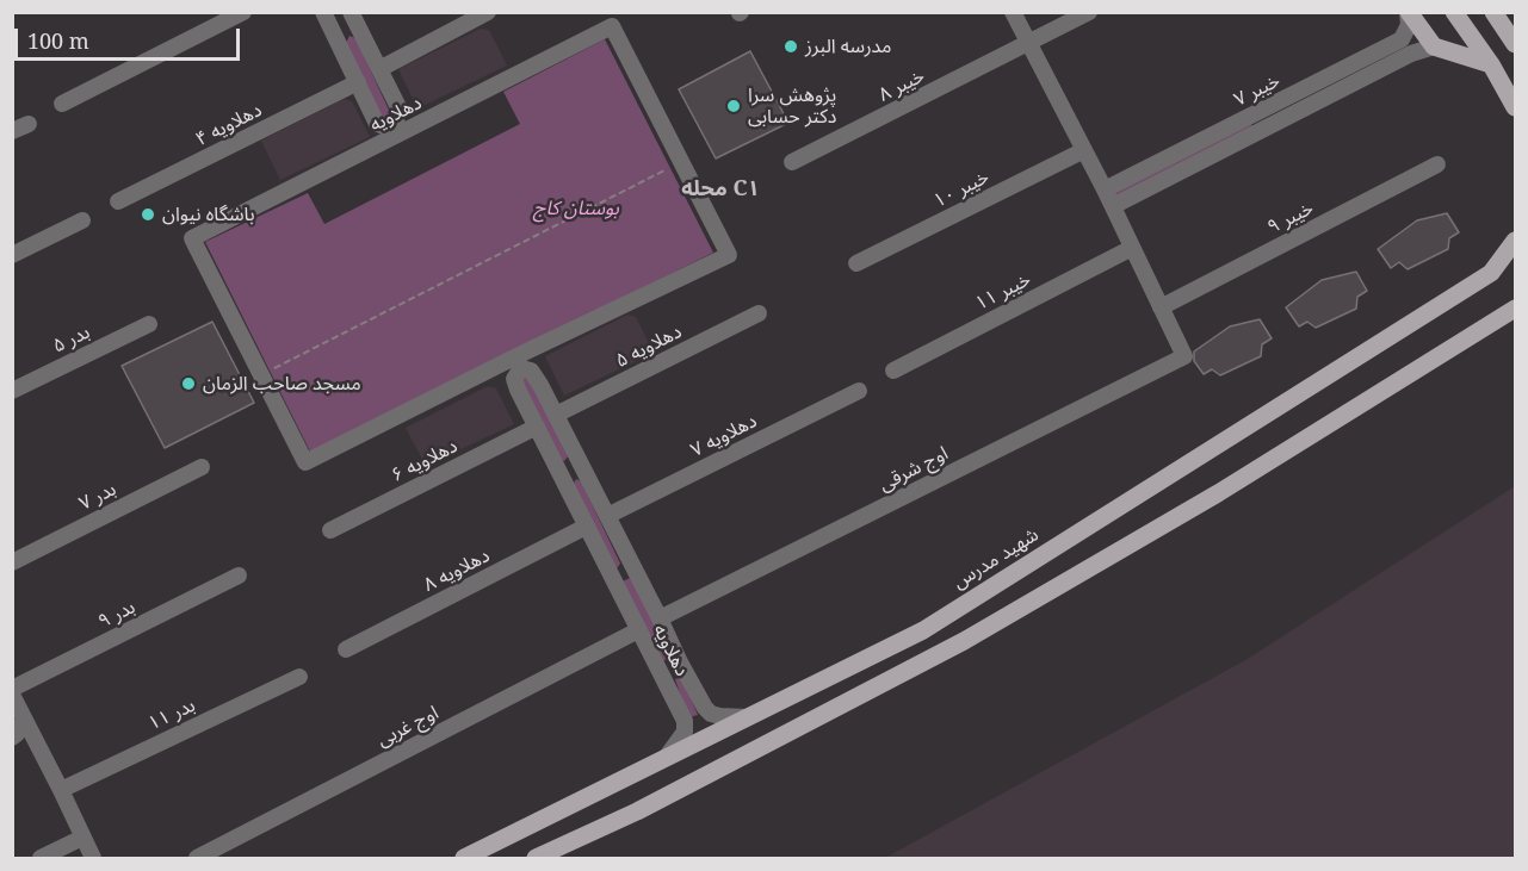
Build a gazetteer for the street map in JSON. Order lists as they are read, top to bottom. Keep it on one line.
{"streets":{"main road":["شهید مدرس"],"street":["خیبر ۸","خیبر ۷","دهلاویه","دهلاویه ۴","خیبر ۱۰","خیبر ۹","خیبر ۱۱","بدر ۵","دهلاویه ۵","دهلاویه ۷","دهلاویه ۶","اوج شرقی","بدر ۷","دهلاویه ۸","بدر ۹","بدر ۱۱","اوج غربی"]},"crossings":[["دهلاویه","دهلاویه ۴"],["دهلاویه","دهلاویه ۵"],["دهلاویه","دهلاویه ۷"],["دهلاویه","دهلاویه ۶"],["دهلاویه","اوج شرقی"],["دهلاویه","شهید مدرس"],["دهلاویه","دهلاویه ۸"],["دهلاویه","اوج غربی"],["خیبر ۹","اوج شرقی"]],"districts":["محله C۱"],"parks":["بوستان کاج"],"places":["مدرسه البرز","پژوهش سرا دکتر حسابی","باشگاه نیوان","مسجد صاحب الزمان"],"scale_bar":"100 m"}
